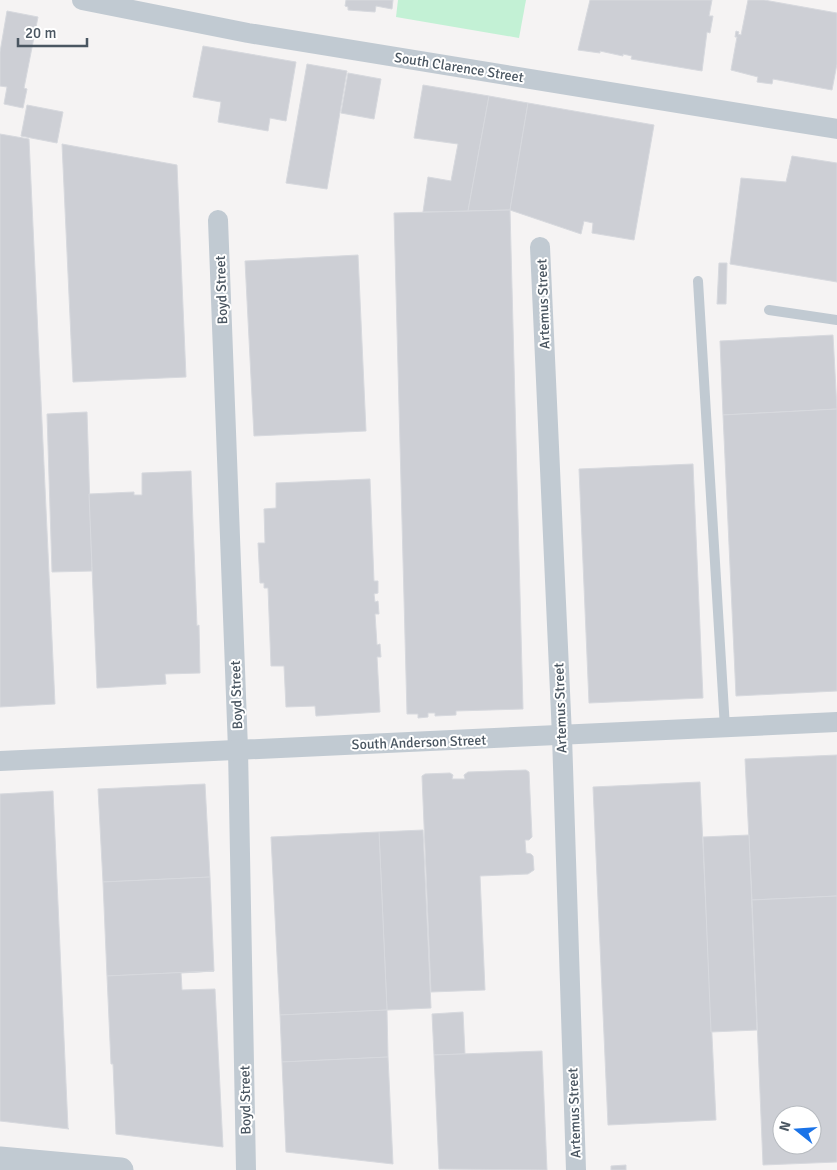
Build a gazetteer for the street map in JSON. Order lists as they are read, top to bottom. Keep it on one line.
{"streets":{"street":["South Clarence Street","Boyd Street","Artemus Street","South Anderson Street"]},"crossings":[["Boyd Street","South Anderson Street"],["Artemus Street","South Anderson Street"]],"scale_bar":"20 m","north":"left"}
